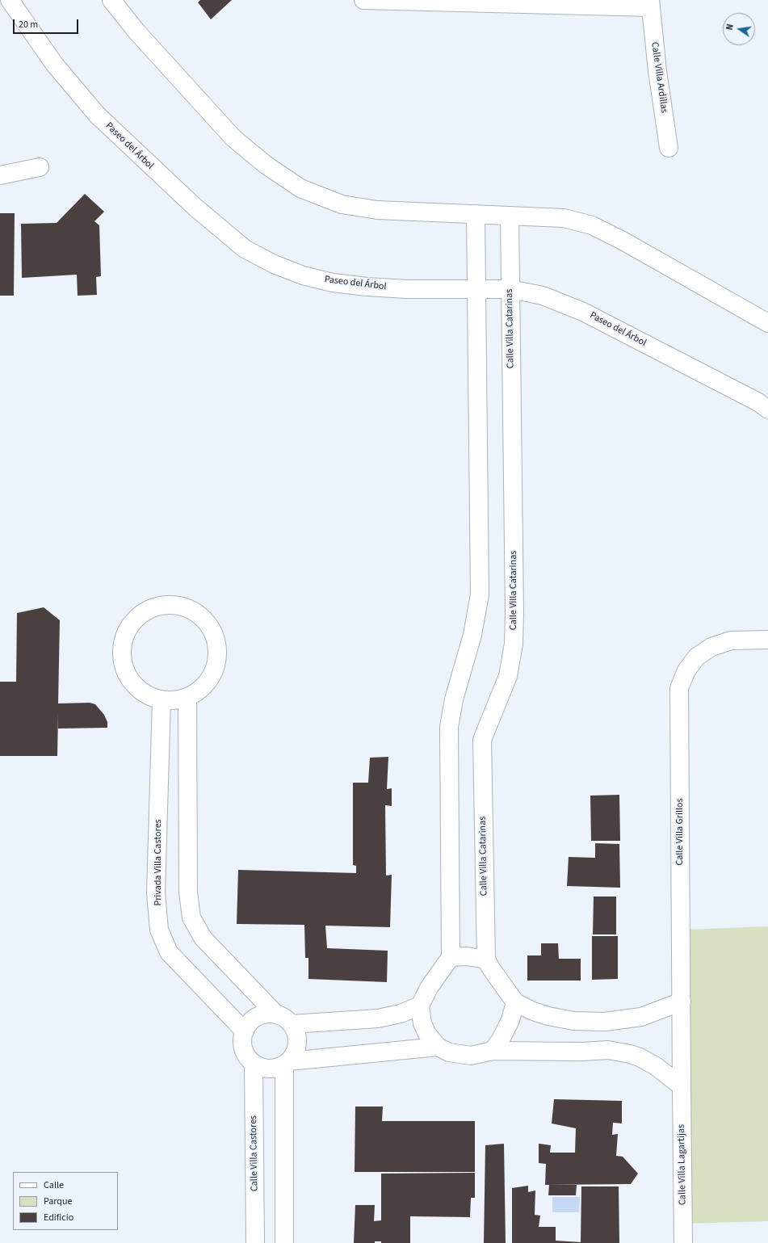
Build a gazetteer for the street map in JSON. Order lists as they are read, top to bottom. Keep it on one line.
{"streets":{"street":["Calle Villa Ardillas","Paseo del Árbol","Calle Villa Catarinas","Calle Villa Grillos","Privada Villa Castores","Calle Villa Castores","Calle Villa Lagartijas"]},"crossings":[["Paseo del Árbol","Calle Villa Catarinas"],["Calle Villa Grillos","Calle Villa Lagartijas"],["Privada Villa Castores","Calle Villa Castores"]],"legend":["Calle","Parque","Edificio"],"scale_bar":"20 m","north":"left"}
